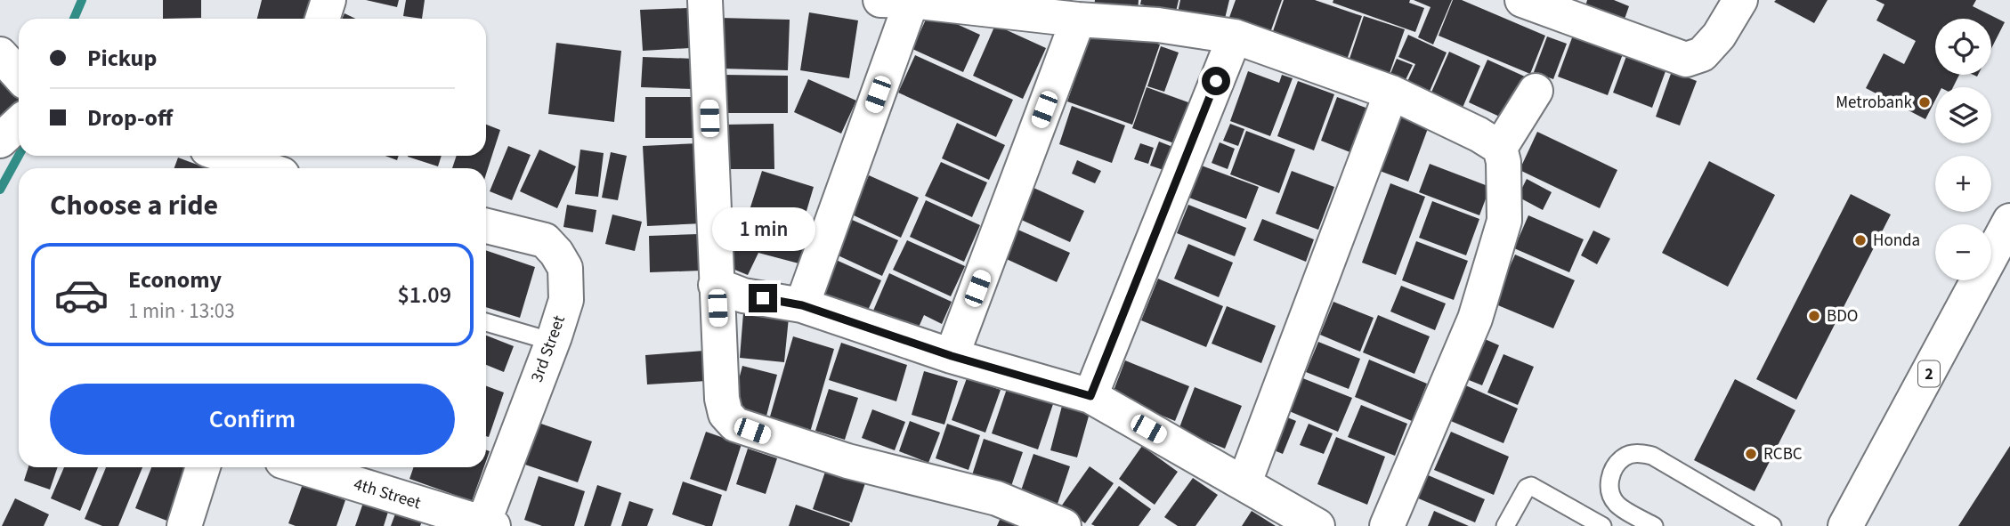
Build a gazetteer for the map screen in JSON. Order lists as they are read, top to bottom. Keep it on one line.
{"streets":{"main road":["3rd Street","2","4th Street"]},"crossings":[["3rd Street","4th Street"]],"places":["Metrobank","Honda","BDO","RCBC"],"page":{"map_buttons":["+","−"],"banner":["Pickup","Drop-off"],"heading":"Choose a ride","bubble":"1 min","list":[{"name":"Economy","note":"1 min · 13:03","value":"$1.09"}],"buttons":"Confirm"}}
